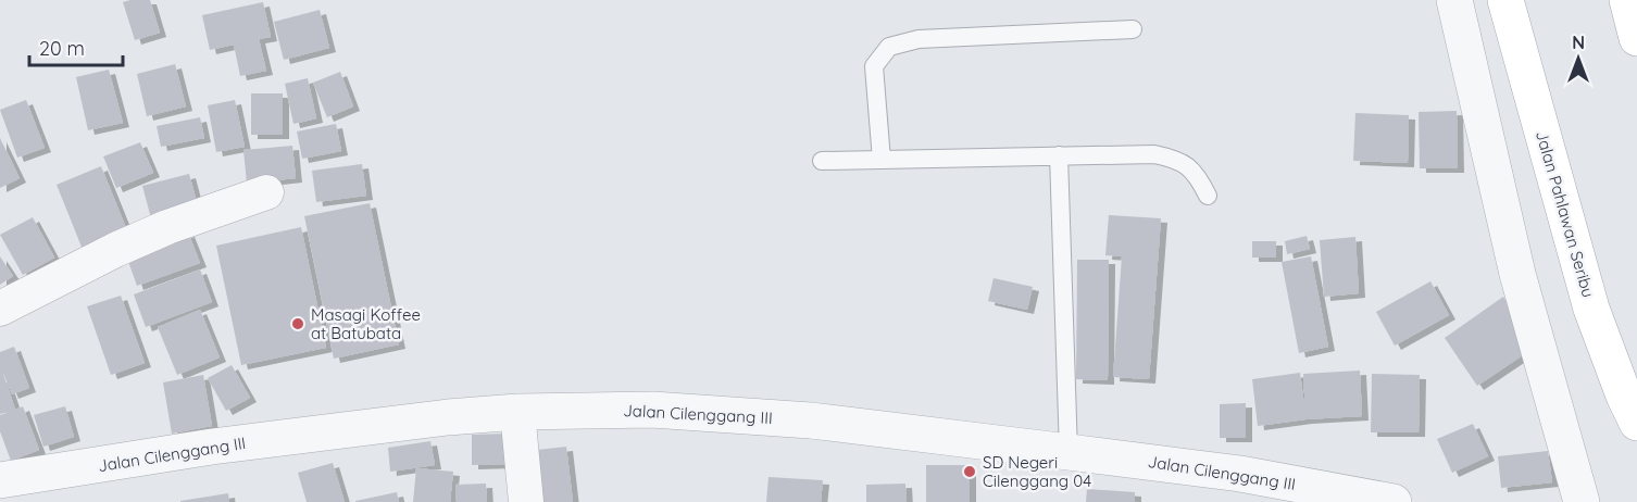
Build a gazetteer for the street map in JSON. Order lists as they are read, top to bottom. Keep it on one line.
{"streets":{"main road":["Jalan Pahlawan Seribu"],"street":["Jalan Cilenggang III"]},"places":["Masagi Koffee at Batubata","SD Negeri Cilenggang 04"],"scale_bar":"20 m","north":"top"}
